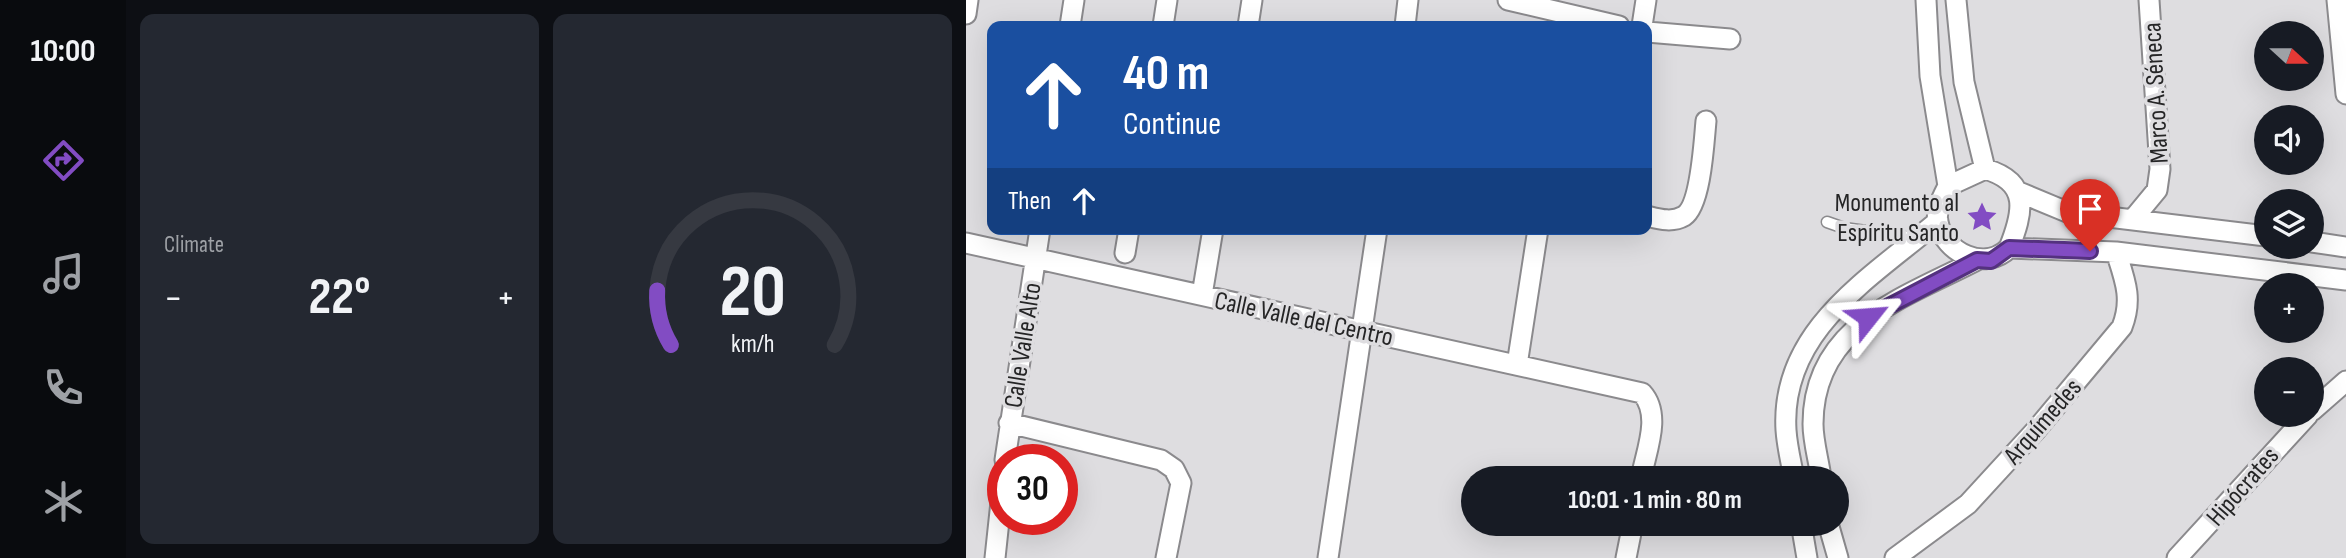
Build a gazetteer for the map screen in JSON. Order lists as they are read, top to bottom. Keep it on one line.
{"streets":{"street":["Marco A. Séneca","Calle Valle del Centro","Calle Valle Alto","Arquímedes","Hipócrates"]},"crossings":[["Calle Valle del Centro","Calle Valle Alto"]],"places":{"place":["Monumento al Espíritu Santo"]},"north":"right","page":{"tabs":"10:00","tile":"Climate","map_buttons":["+","−"],"turn":["40 m","Continue"],"then":"Then","heat":["−","22°","+"],"limit":"30","trip":"10:01 · 1 min · 80 m","gauge":["20","km/h"]}}
